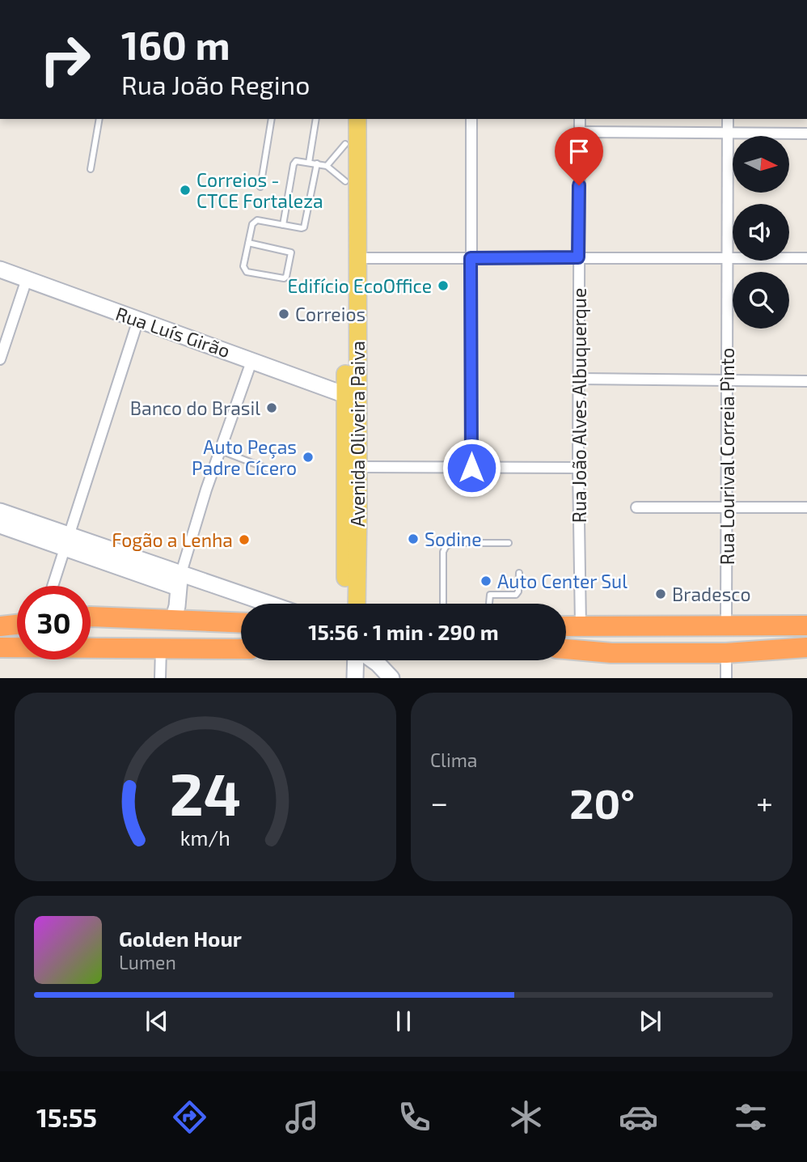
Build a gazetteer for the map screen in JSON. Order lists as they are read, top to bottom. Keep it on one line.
{"streets":{"main road":["Rua Luís Girão","Avenida Oliveira Paiva"],"street":["Rua João Alves Albuquerque","Rua Lourival Correia Pìnto"]},"crossings":[["Rua Luís Girão","Avenida Oliveira Paiva"]],"places":["Correios - CTCE Fortaleza","Edifício EcoOffice","Correios","Banco do Brasil","Auto Peças Padre Cícero","Sodine","Fogão a Lenha","Auto Center Sul","Bradesco"],"north":"right","page":{"turn":["160 m","Rua João Regino"],"limit":"30","trip":"15:56 · 1 min · 290 m","tile":"Clima","heat":["−","20°","+"],"song":["Golden Hour","Lumen"],"tabs":"15:55","gauge":["24","km/h"]}}
